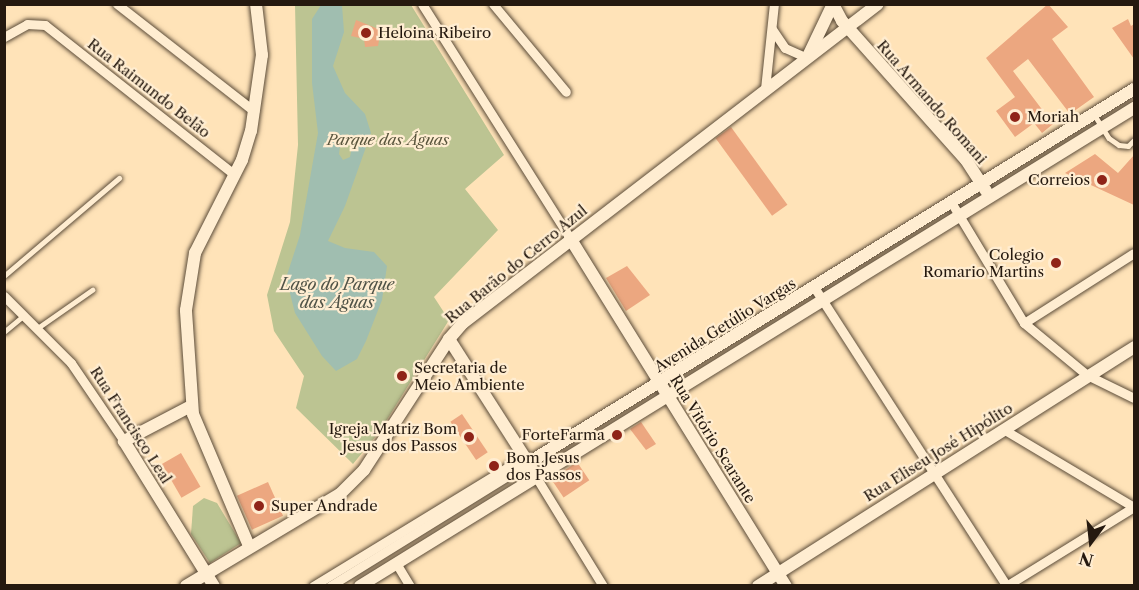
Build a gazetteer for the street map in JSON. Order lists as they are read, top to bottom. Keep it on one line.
{"streets":{"main road":["Rua Armando Romani","Rua Barão do Cerro Azul","Avenida Getúlio Vargas","Rua Francisco Leal","Rua Vitório Scarante","Rua Eliseu José Hipólito"],"street":["Rua Raimundo Belão"]},"crossings":[["Rua Armando Romani","Rua Barão do Cerro Azul"],["Rua Armando Romani","Avenida Getúlio Vargas"],["Rua Barão do Cerro Azul","Rua Francisco Leal"],["Rua Barão do Cerro Azul","Rua Vitório Scarante"],["Avenida Getúlio Vargas","Rua Vitório Scarante"],["Rua Vitório Scarante","Rua Eliseu José Hipólito"]],"water":["Lago do Parque das Águas"],"parks":["Parque das Águas"],"places":["Heloina Ribeiro","Moriah","Correios","Colegio Romario Martins","Secretaria de Meio Ambiente","ForteFarma","Igreja Matriz Bom Jesus dos Passos","Bom Jesus dos Passos","Super Andrade"],"north":"bottom"}
